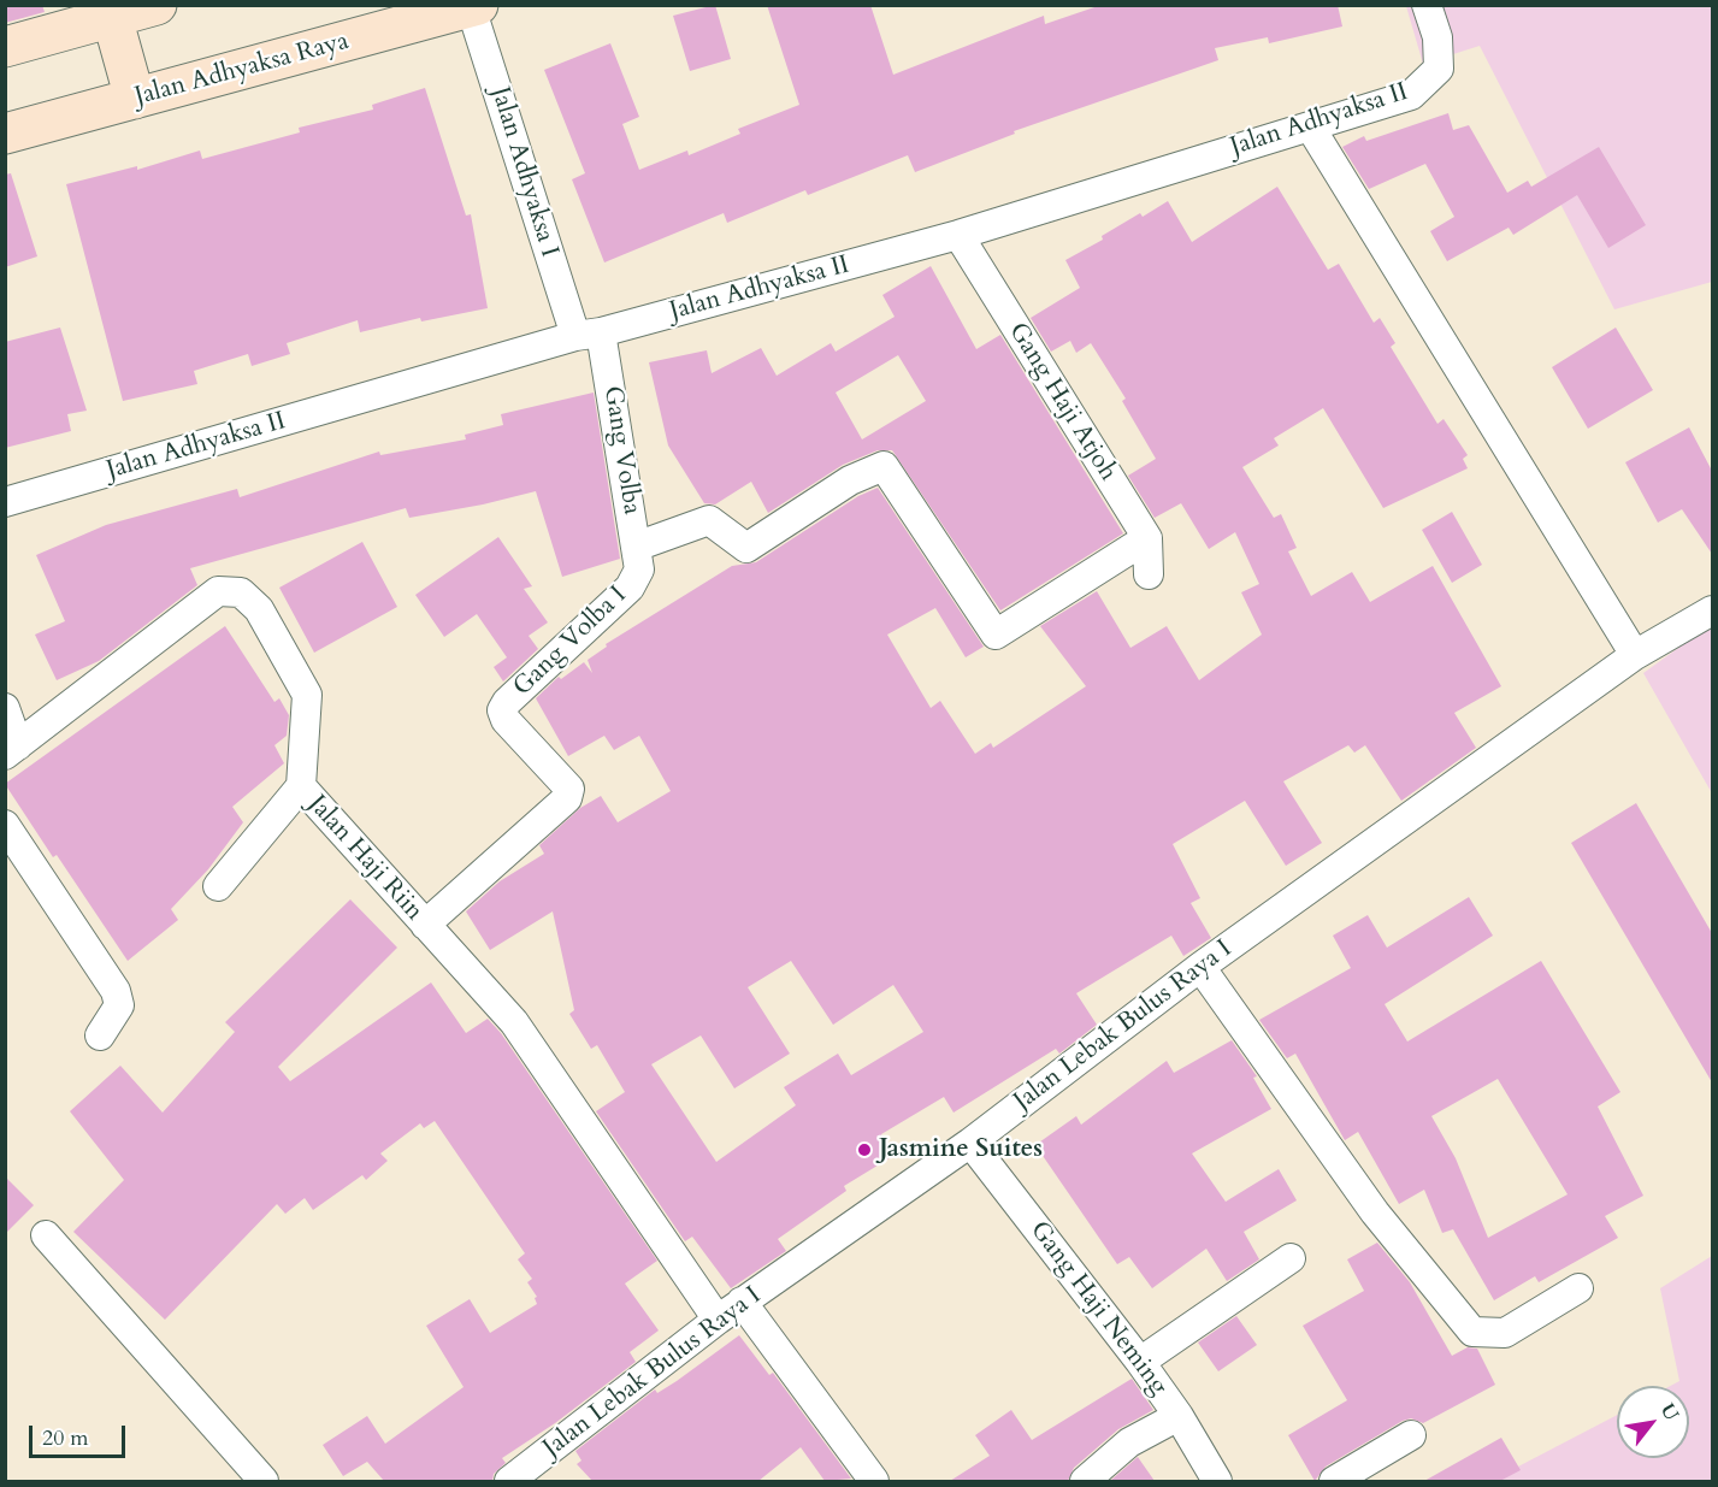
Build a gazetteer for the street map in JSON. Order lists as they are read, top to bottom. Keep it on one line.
{"streets":{"main road":["Jalan Adhyaksa Raya"],"street":["Jalan Adhyaksa II","Jalan Adhyaksa I","Gang Haji Atjoh","Gang Volba","Gang Volba I","Jalan Haji Riin","Jalan Lebak Bulus Raya I","Gang Haji Neming"]},"crossings":[["Jalan Adhyaksa Raya","Jalan Adhyaksa I"],["Jalan Adhyaksa II","Jalan Adhyaksa I"],["Jalan Adhyaksa II","Gang Haji Atjoh"],["Jalan Adhyaksa II","Gang Volba"],["Jalan Adhyaksa I","Gang Volba"],["Gang Volba","Gang Volba I"],["Gang Volba I","Jalan Haji Riin"],["Jalan Haji Riin","Jalan Lebak Bulus Raya I"],["Jalan Lebak Bulus Raya I","Gang Haji Neming"]],"places":["Jasmine Suites"],"scale_bar":"20 m","north":"top right"}
